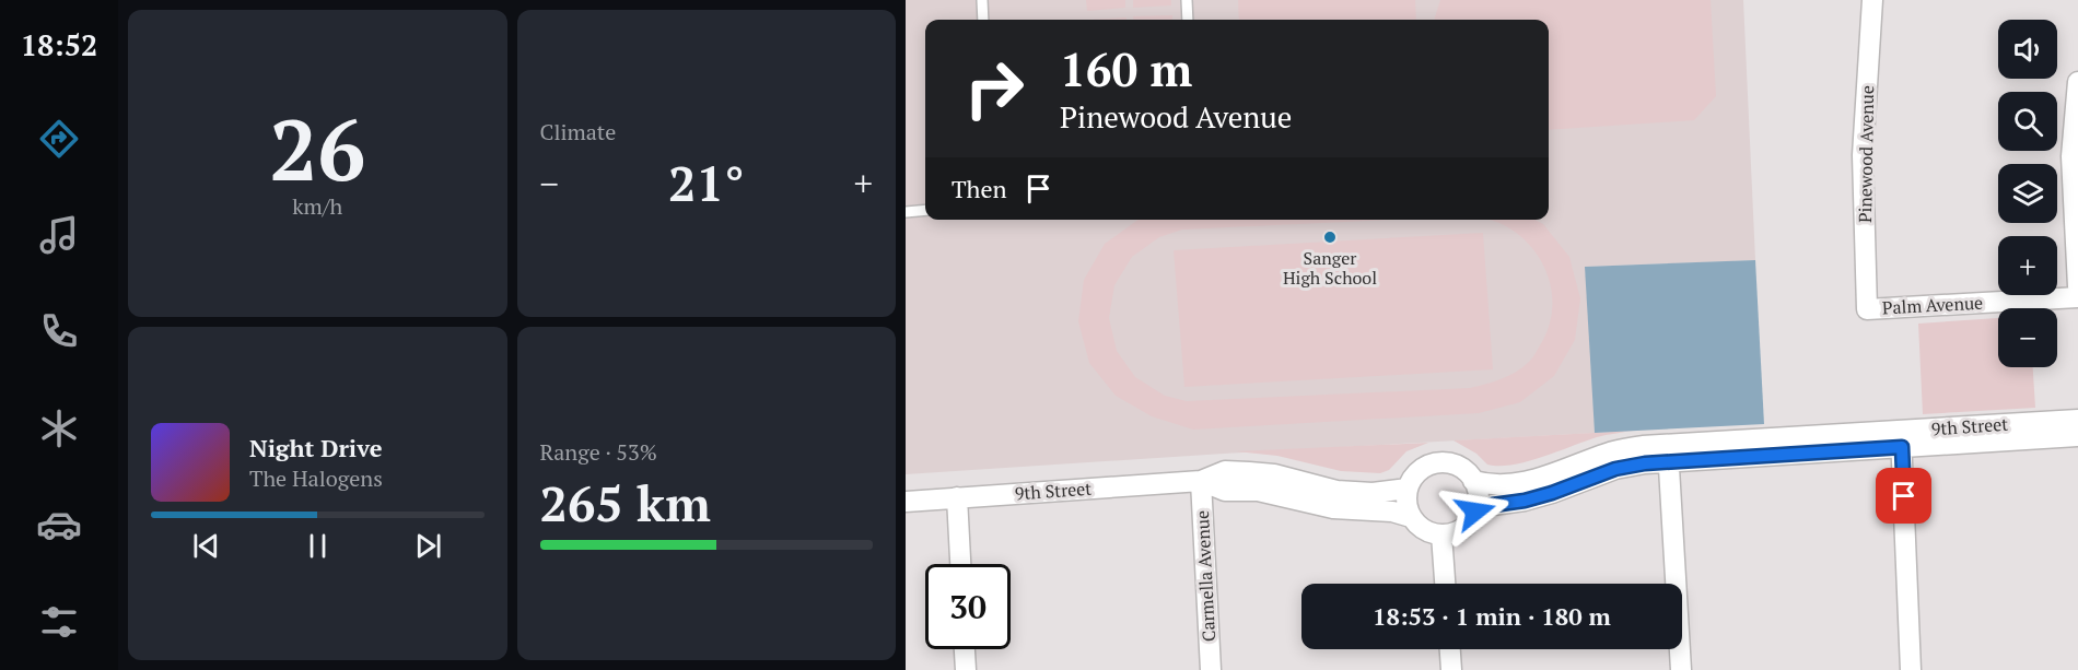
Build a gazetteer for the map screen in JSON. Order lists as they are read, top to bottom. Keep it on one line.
{"streets":{"street":["Pinewood Avenue","Palm Avenue","9th Street","Carmella Avenue"]},"crossings":[["Pinewood Avenue","Palm Avenue"],["9th Street","Carmella Avenue"]],"places":["Sanger High School"],"page":{"tabs":"18:52","tile":[["26","km/h"],"Climate",["Range · 53%","265 km"]],"map_buttons":["+","−"],"turn":["160 m","Pinewood Avenue"],"heat":["−","21°","+"],"then":"Then","song":["Night Drive","The Halogens"],"limit":"30","trip":"18:53 · 1 min · 180 m"}}
